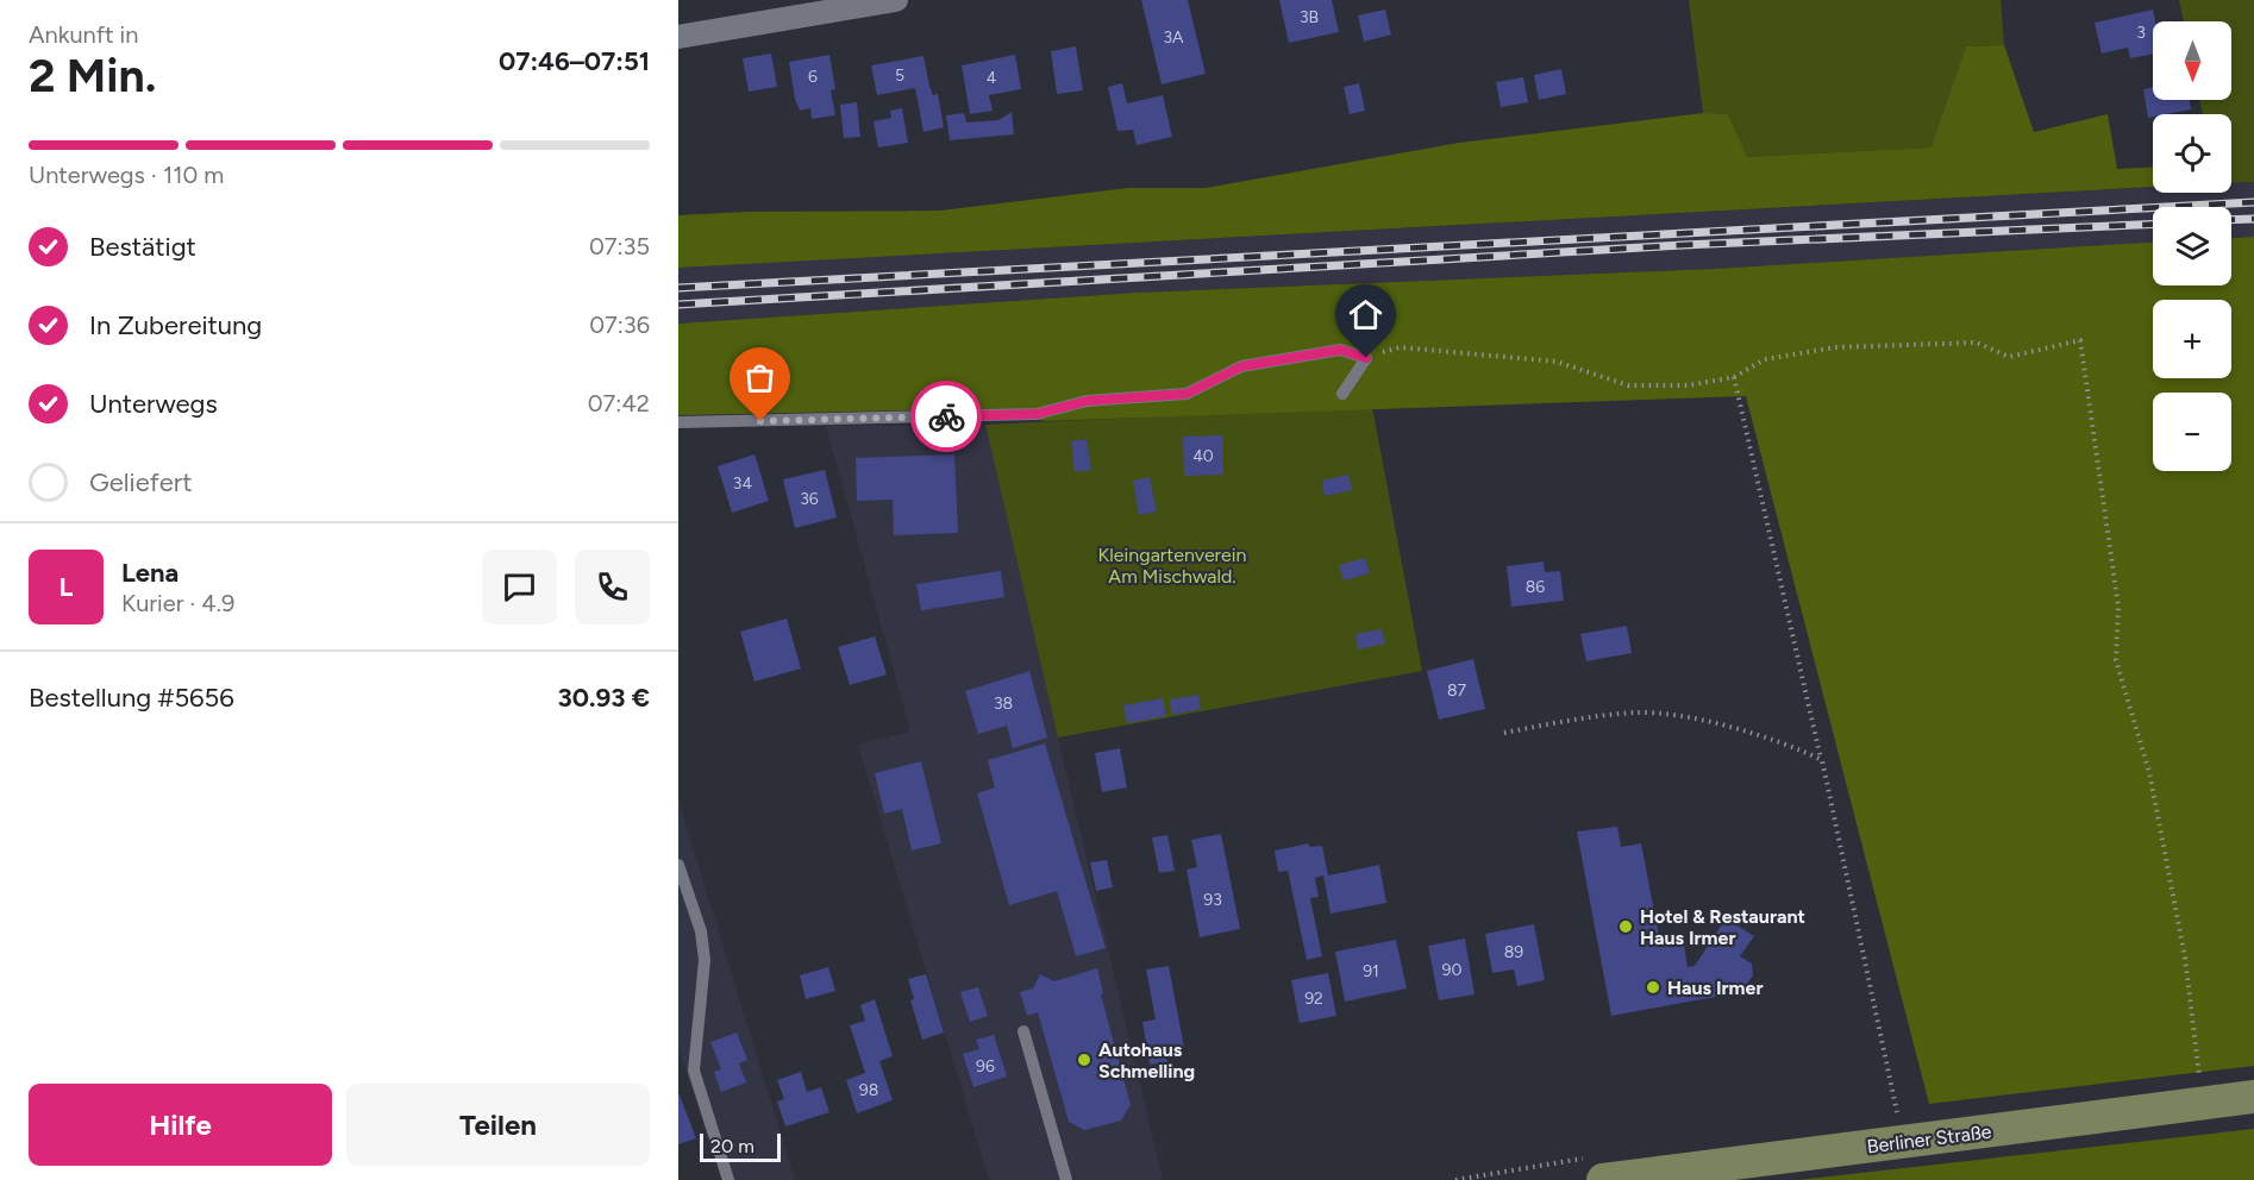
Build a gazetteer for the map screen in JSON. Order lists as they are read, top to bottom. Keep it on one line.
{"streets":{"main road":["Berliner Straße"]},"parks":["Kleingartenverein Am Mischwald."],"places":["Hotel & Restaurant Haus Irmer","Haus Irmer","Autohaus Schmelling"],"house_numbers":["3B","3","3A","5","6","4","40","34","36","86","87","38","93","89","90","91","92","96","98"],"scale_bar":"20 m","north":"bottom","page":{"heading":["2 Min.","Ankunft in","07:46–07:51"],"panel":["Lena","Kurier · 4.9","Bestellung #5656","30.93 €"],"map_buttons":["+","−"],"bar":"Unterwegs · 110 m","list":[["Bestätigt","07:35"],["In Zubereitung","07:36"],["Unterwegs","07:42"],"Geliefert"],"round":"L","buttons":["Hilfe","Teilen"],"scale":"20 m"}}
